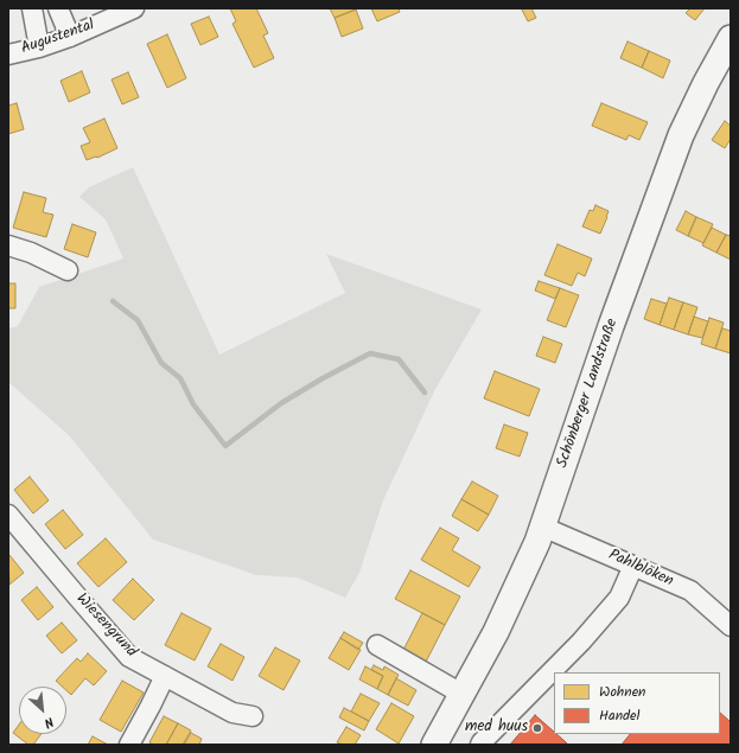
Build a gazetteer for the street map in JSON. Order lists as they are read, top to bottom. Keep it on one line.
{"streets":{"main road":["Schönberger Landstraße"],"street":["Augustental","Pahlblöken","Wiesengrund"]},"crossings":[["Schönberger Landstraße","Pahlblöken"]],"places":["med huus"],"legend":["Wohnen","Handel"],"north":"bottom right"}
